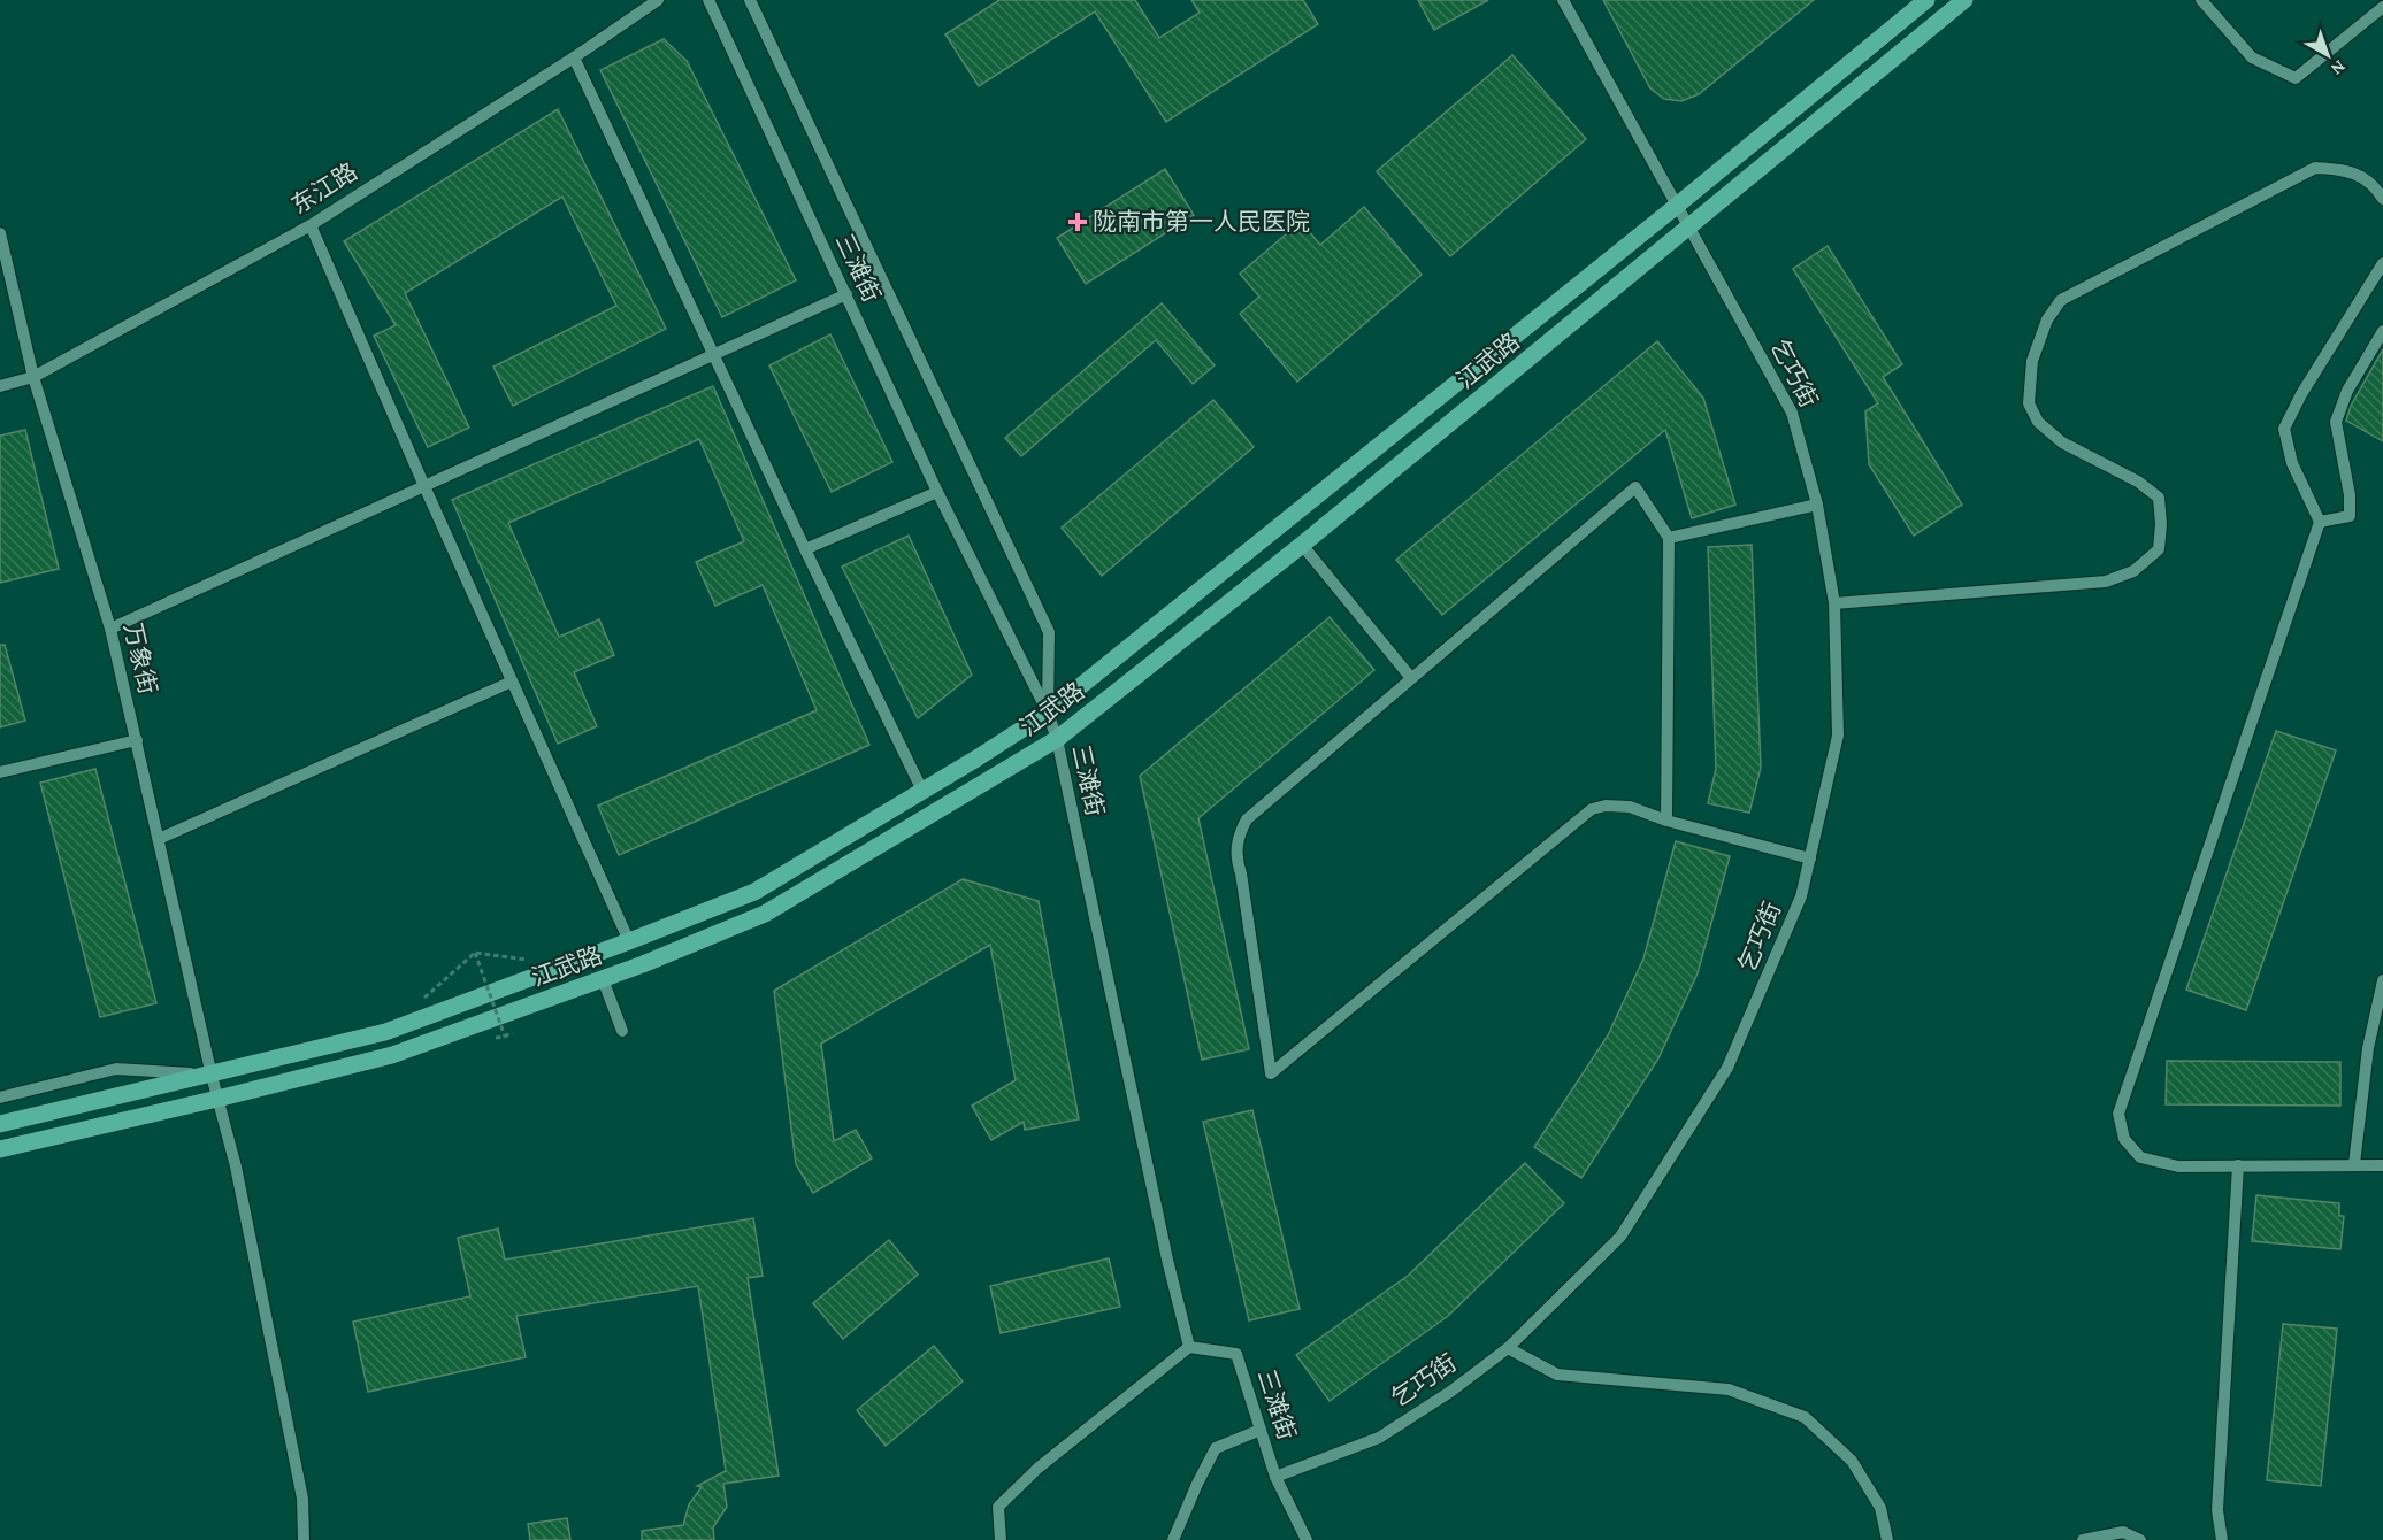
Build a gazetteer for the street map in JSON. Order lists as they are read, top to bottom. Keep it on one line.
{"streets":{"main road":["江武路"],"street":["东江路","三滩街","乞巧街","万象街"]},"crossings":[["东江路","万象街"],["三滩街","江武路"],["三滩街","乞巧街"],["江武路","乞巧街"],["江武路","万象街"]],"places":{"health":["陇南市第一人民医院"]},"north":"bottom right"}
